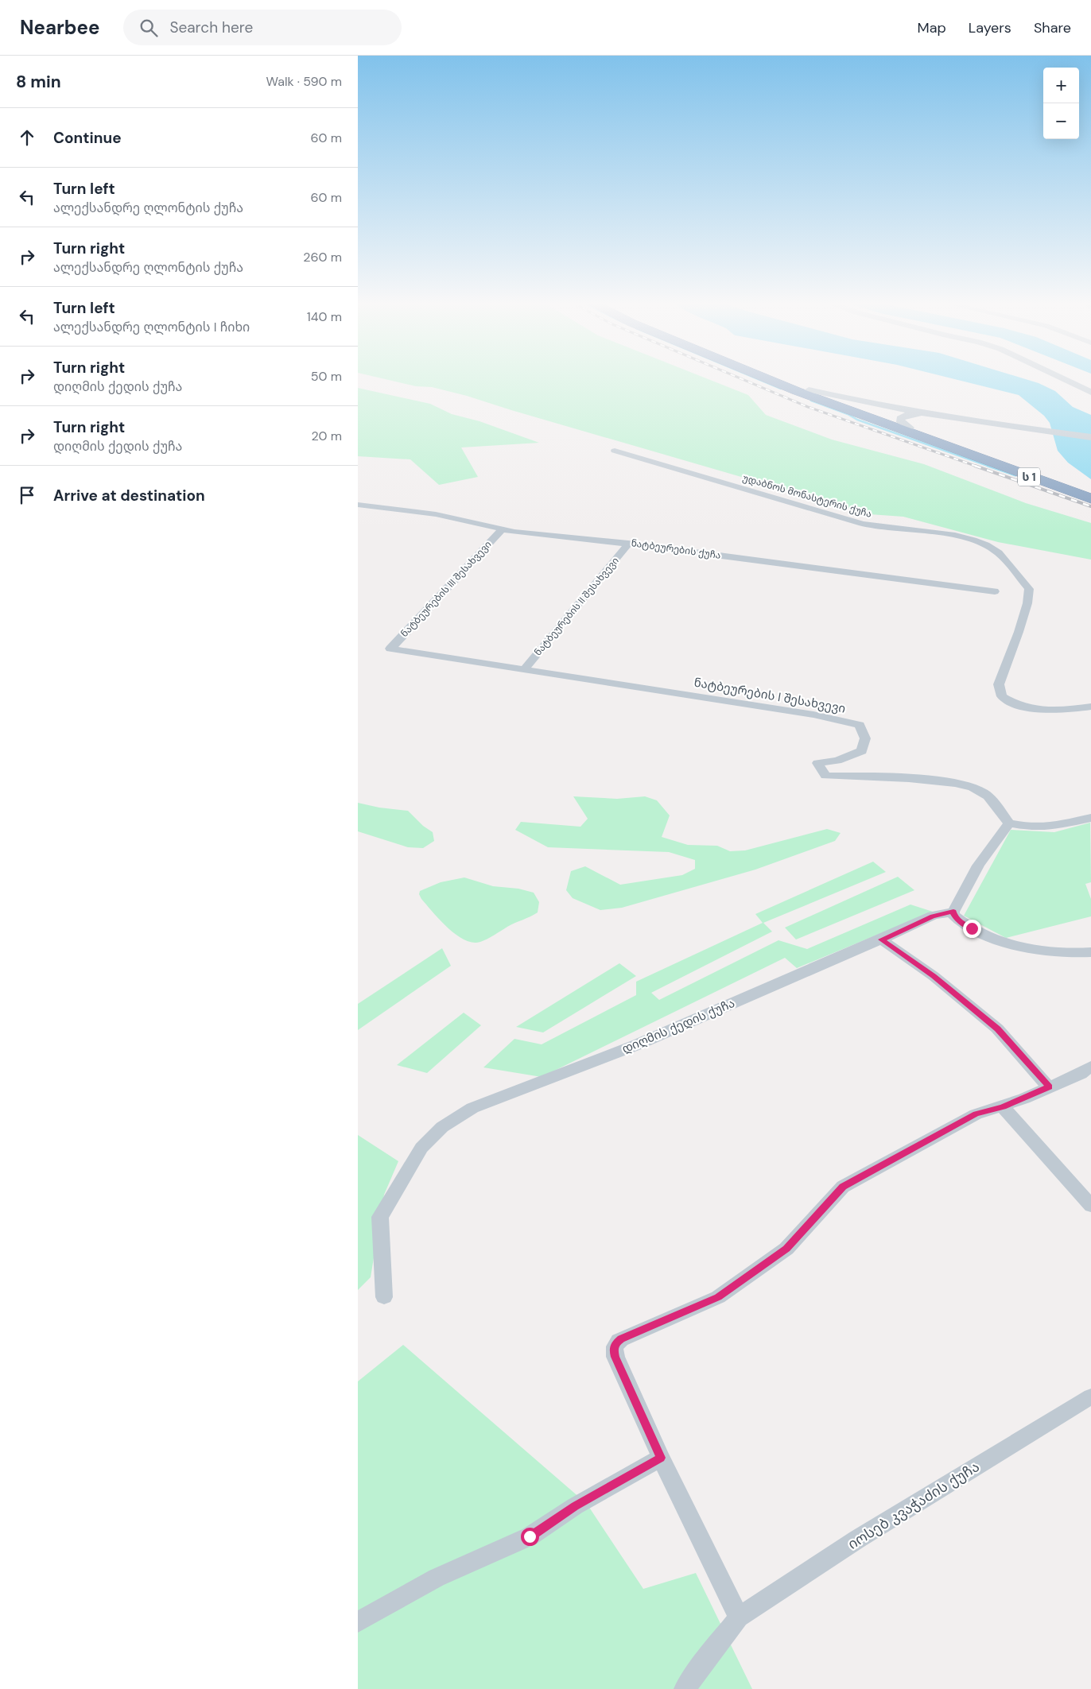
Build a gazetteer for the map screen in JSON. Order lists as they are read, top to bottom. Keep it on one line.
{"streets":{"highway":["ს 1"],"street":["უდაბნოს მონასტერის ქუჩა","ნატბეურების ქუჩა","ნატბეურების III შესახვევი","ნატბეურების II შესახვევი","ნატბეურების I შესახვევი","დიღმის ქედის ქუჩა","იოსებ კვაჭაძის ქუჩა"]},"crossings":[["ნატბეურების ქუჩა","ნატბეურების III შესახვევი"],["ნატბეურების ქუჩა","ნატბეურების II შესახვევი"],["ნატბეურების III შესახვევი","ნატბეურების I შესახვევი"],["ნატბეურების II შესახვევი","ნატბეურების I შესახვევი"]],"page":{"header":"Nearbee","search":"Search here","nav":["Map","Layers","Share"],"heading":["8 min","Walk · 590 m"],"map_buttons":["+","−"],"list":[["Continue","60 m"],["Turn left","ალექსანდრე ღლონტის ქუჩა","60 m"],["Turn right","ალექსანდრე ღლონტის ქუჩა","260 m"],["Turn left","ალექსანდრე ღლონტის I ჩიხი","140 m"],["Turn right","დიღმის ქედის ქუჩა","50 m"],["Turn right","დიღმის ქედის ქუჩა","20 m"],"Arrive at destination"]}}
